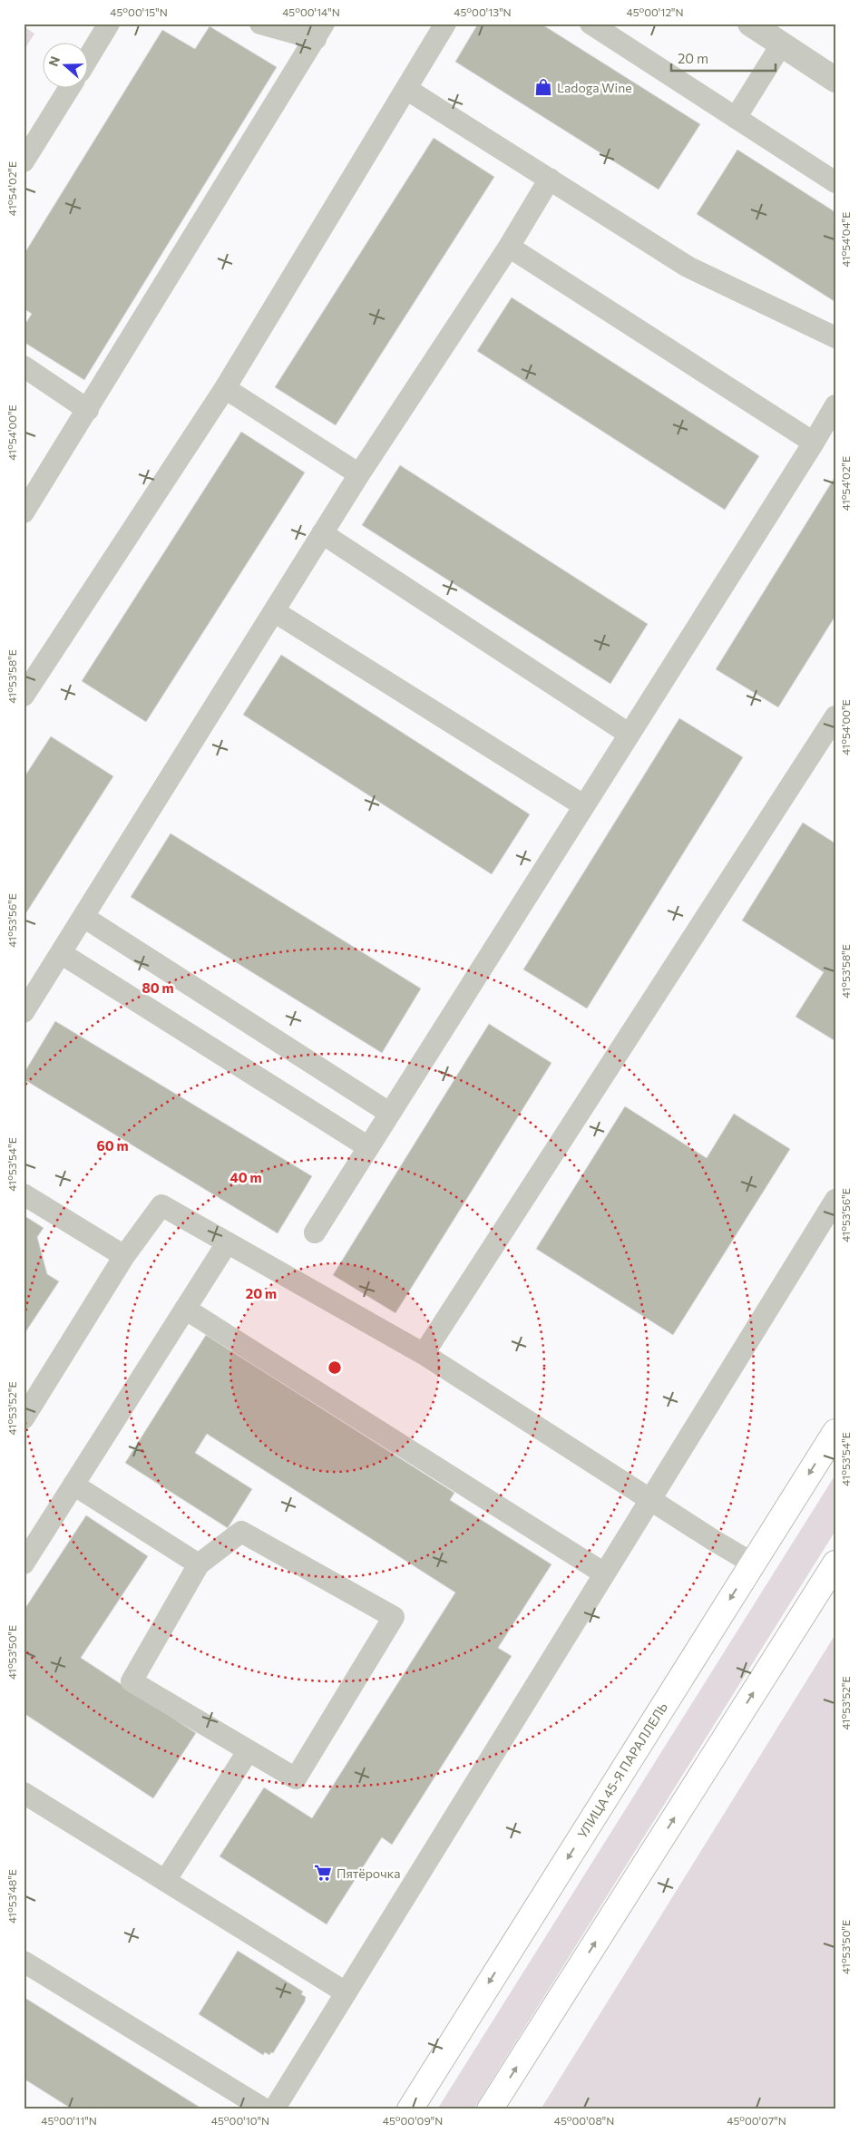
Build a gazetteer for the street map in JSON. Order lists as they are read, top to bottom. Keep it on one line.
{"streets":{"main road":["УЛИЦА 45-Я ПАРАЛЛЕЛЬ"]},"places":{"shop":["Ladoga Wine"],"supermarket":["Пятёрочка"]},"scale_bar":"20 m","north":"left","coordinates":["45°00'15\"N","45°00'14\"N","45°00'13\"N","45°00'12\"N","41°54'02\"E","41°54'04\"E","41°54'00\"E","41°53'58\"E","41°53'56\"E","41°53'54\"E","41°53'52\"E","41°53'50\"E","41°53'48\"E","45°00'11\"N","45°00'10\"N","45°00'09\"N","45°00'08\"N","45°00'07\"N"],"rings":["80 m","60 m","40 m","20 m"]}
